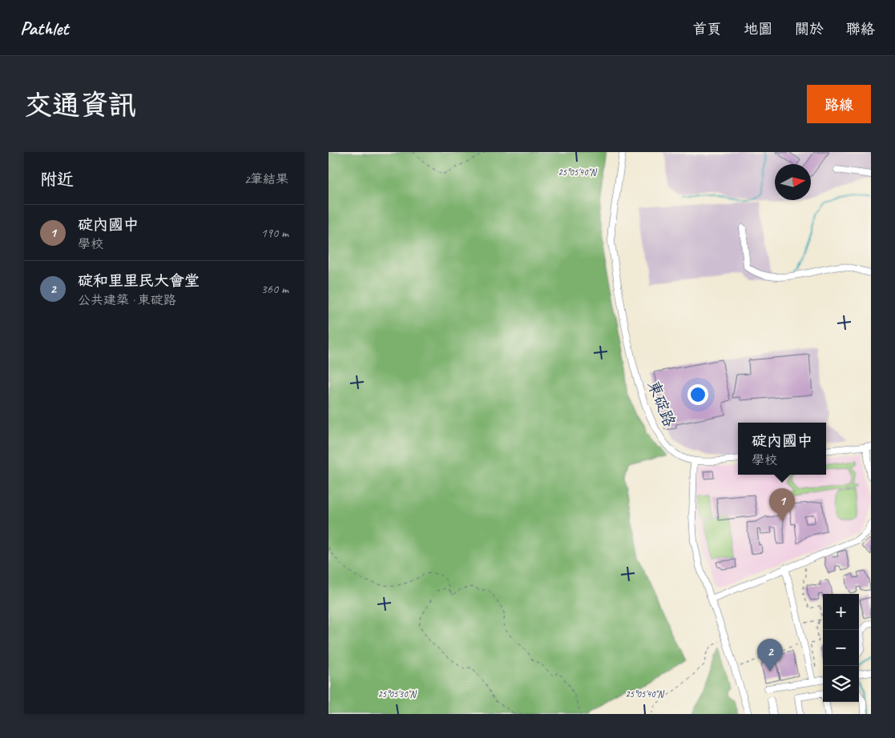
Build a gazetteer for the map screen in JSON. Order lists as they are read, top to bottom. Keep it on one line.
{"streets":{"street":["東碇路"]},"north":"right","page":{"header":"Pathlet","nav":["首頁","地圖","關於","聯絡"],"buttons":"路線","title":"交通資訊","heading":["附近","2筆結果"],"list":[{"mark":"1","name":"碇內國中","note":"學校","value":"190 m"},{"mark":"2","name":"碇和里里民大會堂","note":"公共建築 · 東碇路","value":"360 m"}],"popup":["碇內國中","學校"],"pins":["1","2"],"map_buttons":["+","−"]},"coordinates":["25°05'40\"N","25°05'30\"N"]}
